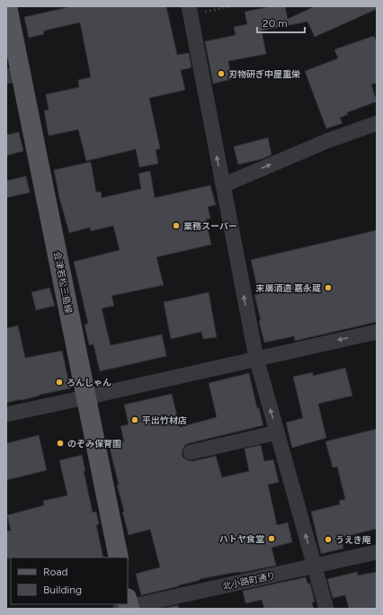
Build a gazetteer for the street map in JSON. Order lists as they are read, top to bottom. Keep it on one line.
{"streets":{"main road":["会津若松三島線"],"street":["北小路町通り"]},"places":["刃物研ぎ中屋重栄","業務スーパー","末廣酒造 嘉永蔵","ろんしゃん","平出竹材店","のぞみ保育園","ハトヤ食堂","うえき庵"],"legend":["Road","Building"],"scale_bar":"20 m"}
